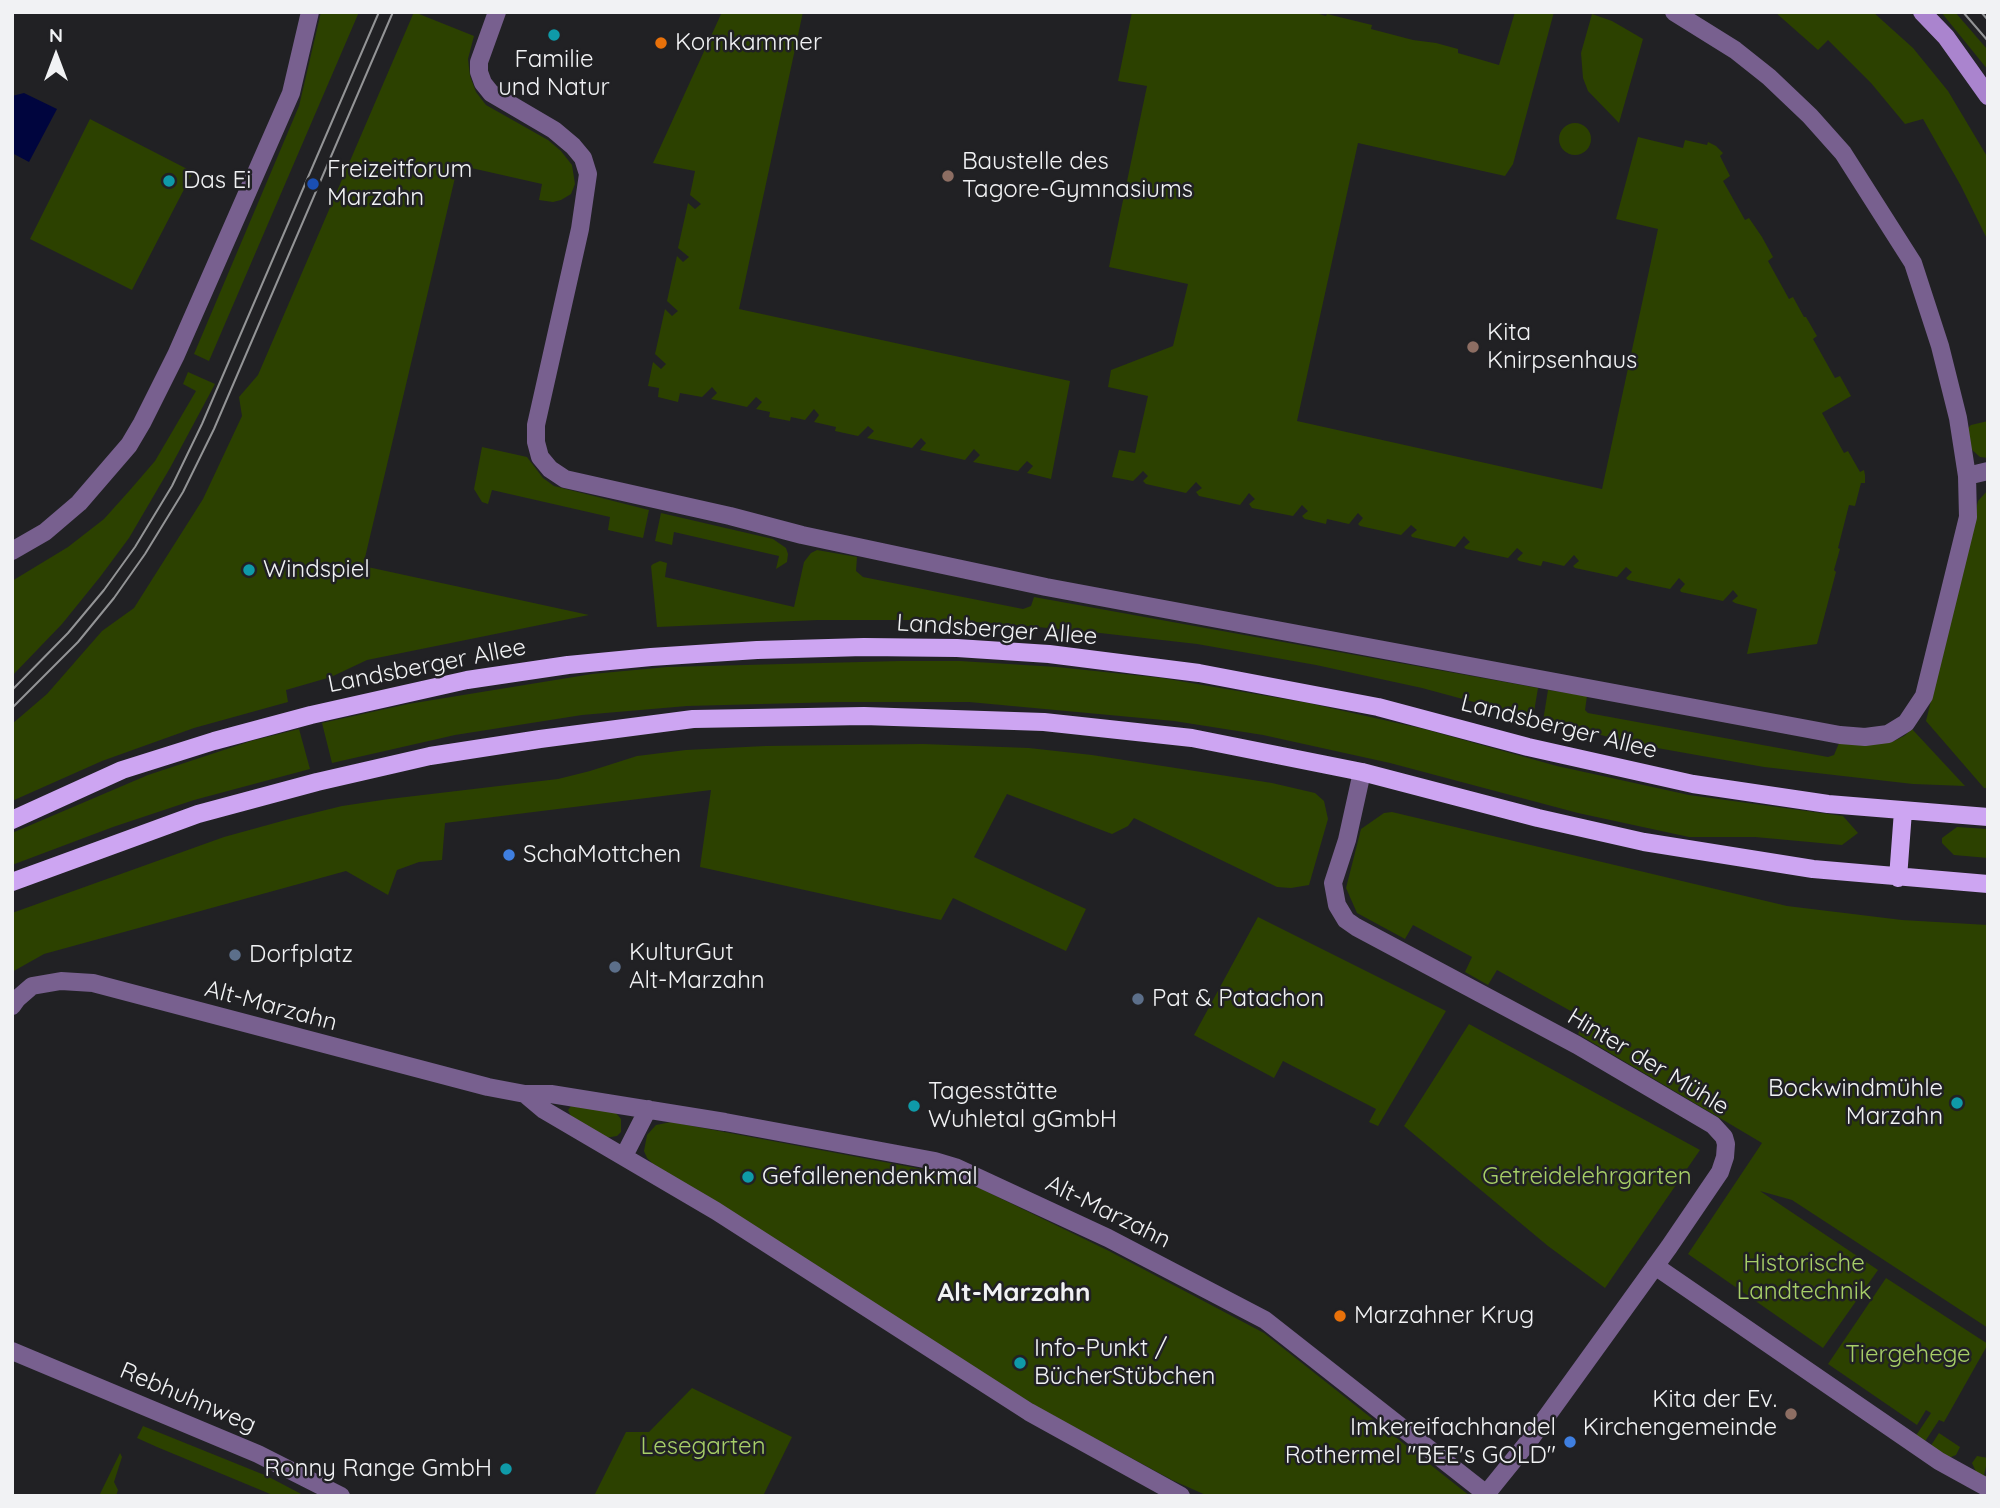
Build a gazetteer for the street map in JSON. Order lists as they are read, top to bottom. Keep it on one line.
{"streets":{"main road":["Landsberger Allee"],"street":["Alt-Marzahn","Hinter der Mühle","Rebhuhnweg"]},"crossings":[["Alt-Marzahn","Hinter der Mühle"]],"districts":["Alt-Marzahn"],"parks":["Getreidelehrgarten","Historische Landtechnik","Tiergehege","Lesegarten"],"places":["Familie und Natur","Kornkammer","Baustelle des Tagore-Gymnasiums","Das Ei","Freizeitforum Marzahn","Kita Knirpsenhaus","Windspiel","SchaMottchen","Dorfplatz","KulturGut Alt-Marzahn","Pat & Patachon","Bockwindmühle Marzahn","Tagesstätte Wuhletal gGmbH","Gefallenendenkmal","Marzahner Krug","Info-Punkt / BücherStübchen","Kita der Ev. Kirchengemeinde","Imkereifachhandel Rothermel \"BEE's GOLD\"","Ronny Range GmbH"],"north":"top"}
